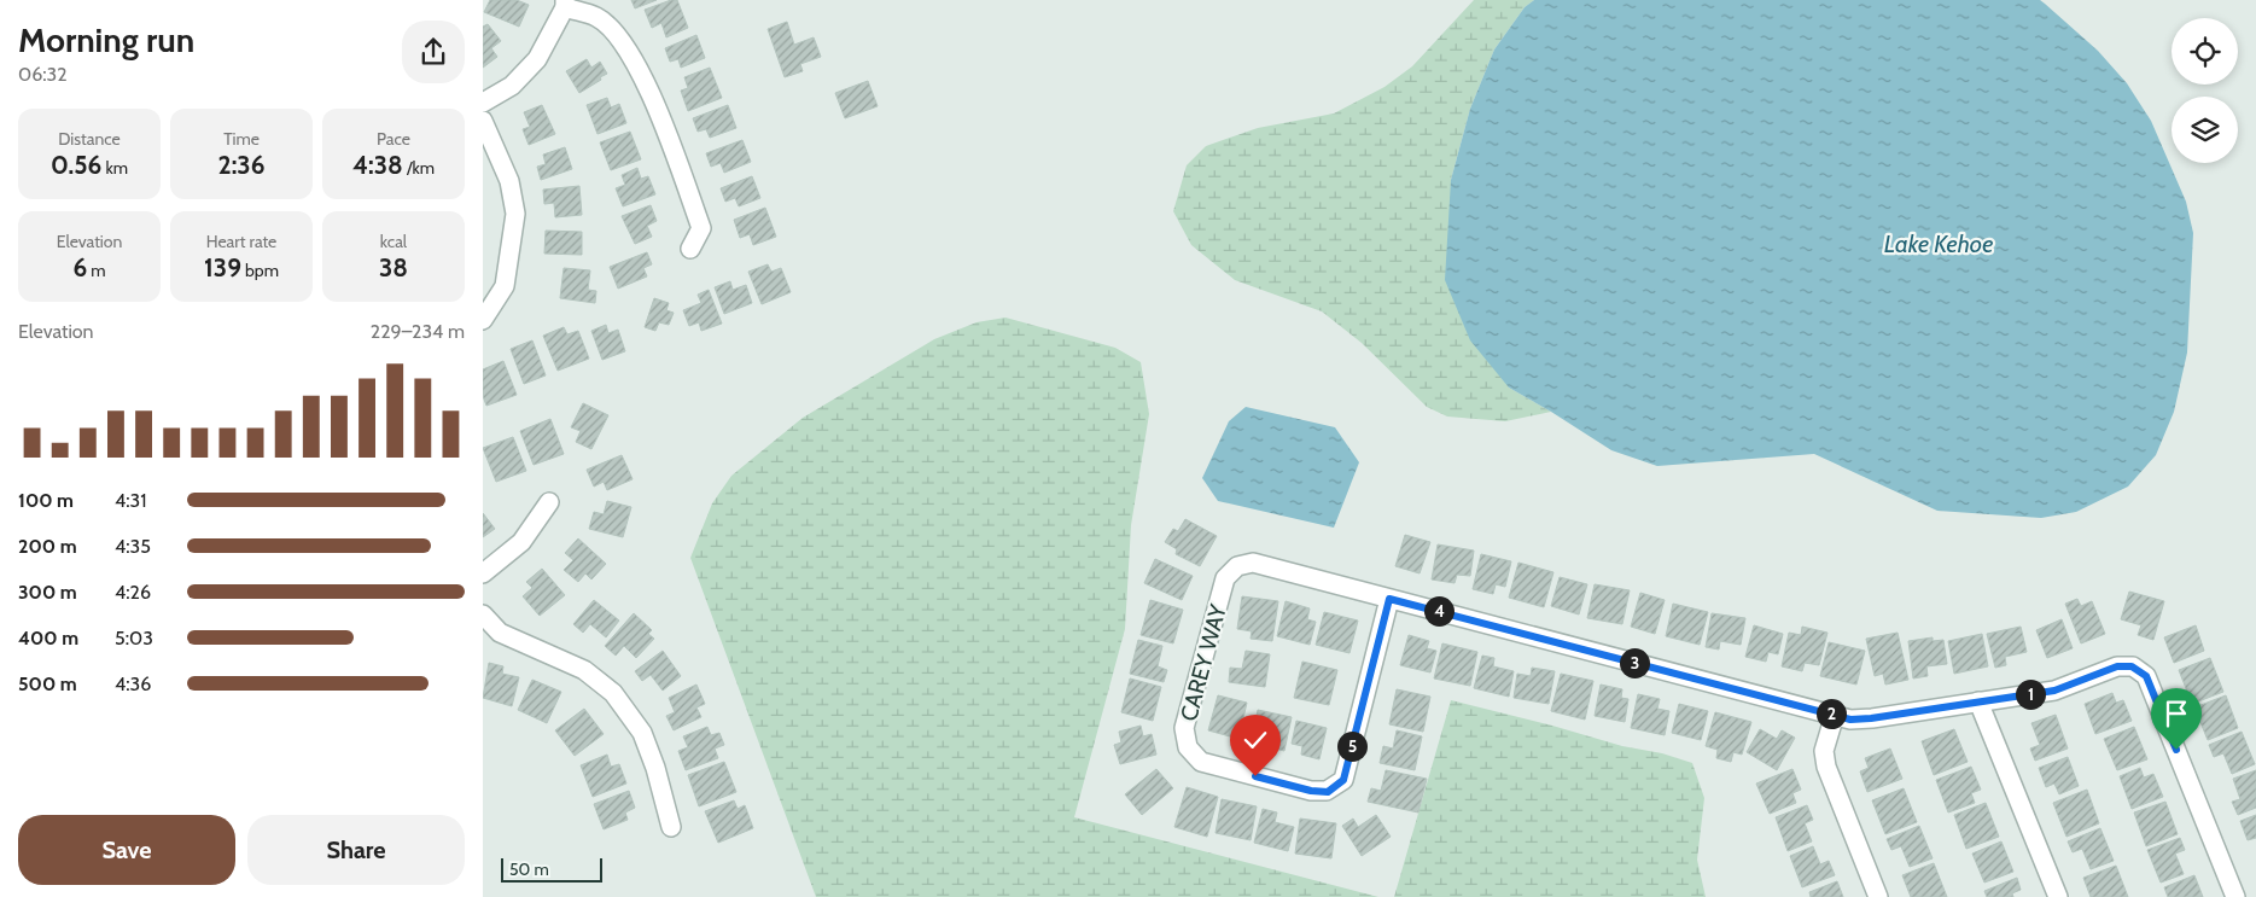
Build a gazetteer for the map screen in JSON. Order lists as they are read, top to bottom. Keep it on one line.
{"streets":{"street":["CAREY WAY"]},"water":["Lake Kehoe"],"scale_bar":"50 m","page":{"heading":["Morning run","06:32"],"stats":[["Distance","0.56 km"],["Time","2:36"],["Pace","4:38 /km"],["Elevation","6 m"],["Heart rate","139 bpm"],["kcal","38"]],"chart":["Elevation","229–234 m"],"list":[{"name":"100 m","note":"4:31"},{"name":"200 m","note":"4:35"},{"name":"300 m","note":"4:26"},{"name":"400 m","note":"5:03"},{"name":"500 m","note":"4:36"}],"pins":["4","3","1","2","5"],"buttons":["Save","Share"],"scale":"50 m"}}
